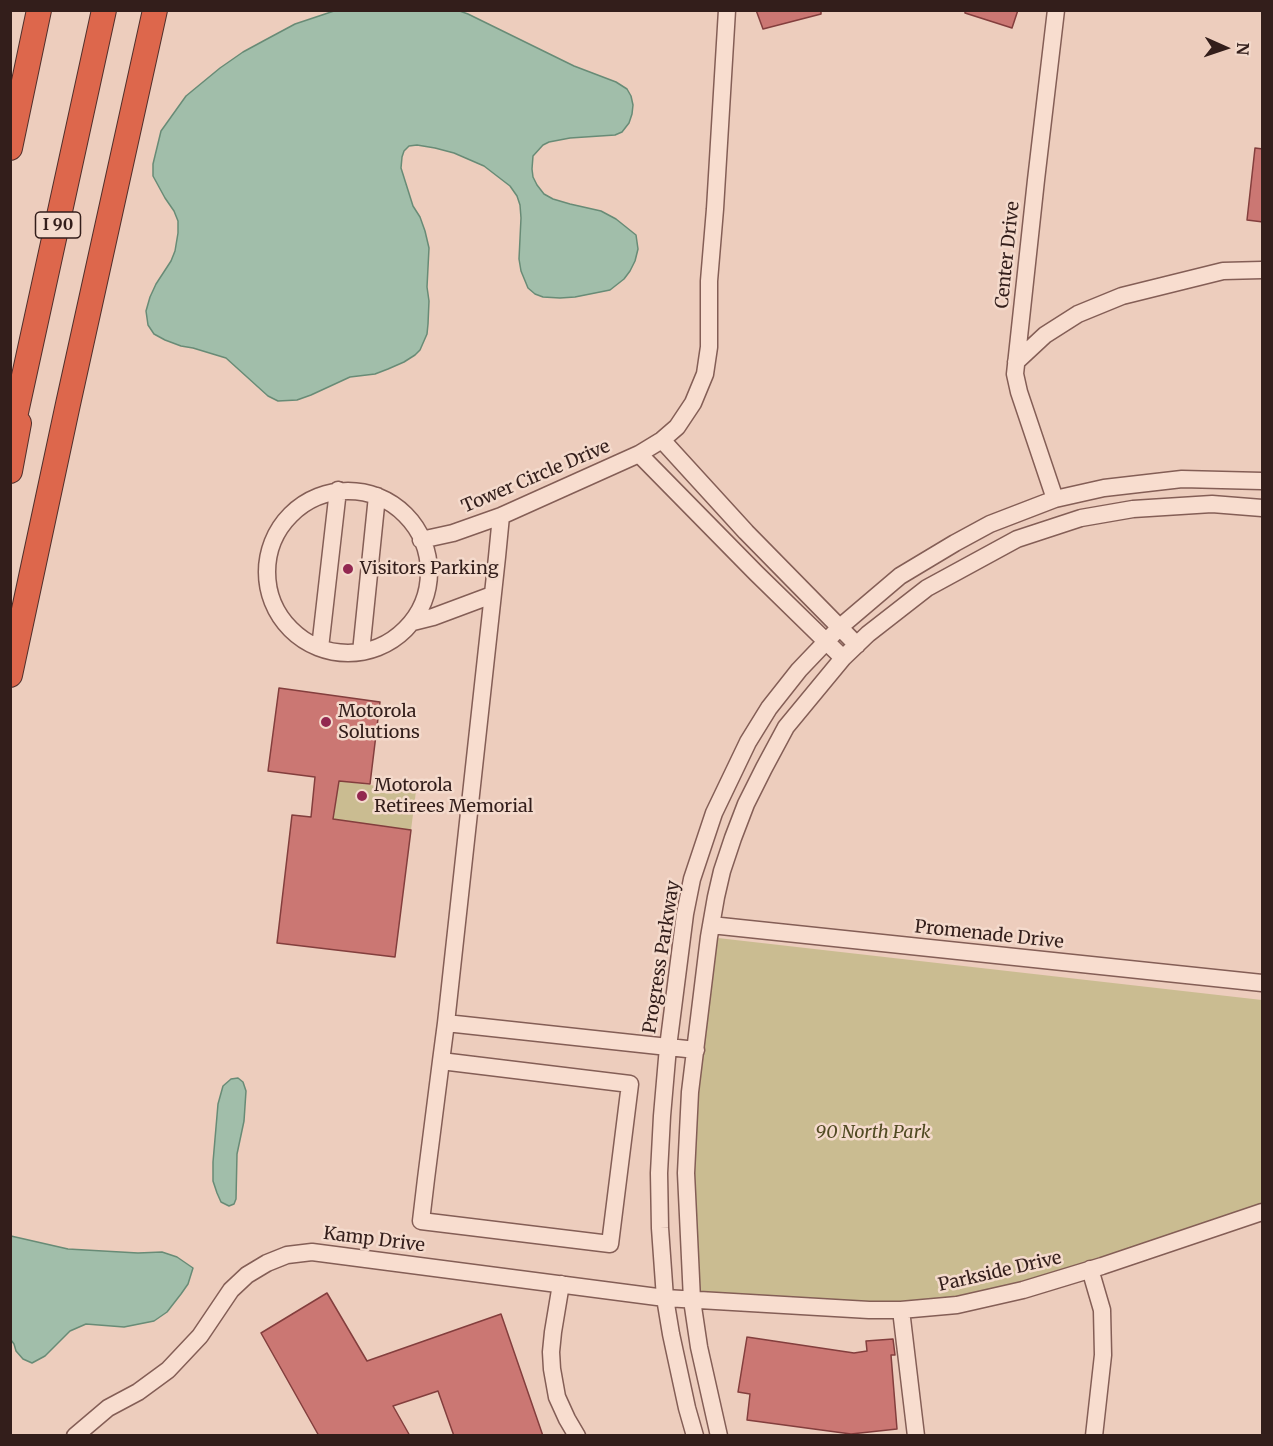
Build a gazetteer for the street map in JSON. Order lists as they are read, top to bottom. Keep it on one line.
{"streets":{"highway":["I 90"],"street":["Center Drive","Tower Circle Drive","Promenade Drive","Progress Parkway","Kamp Drive","Parkside Drive"]},"crossings":[["Center Drive","Progress Parkway"],["Progress Parkway","Kamp Drive"],["Progress Parkway","Parkside Drive"],["Kamp Drive","Parkside Drive"]],"parks":["90 North Park"],"places":["Visitors Parking","Motorola Solutions","Motorola Retirees Memorial"],"north":"right"}
